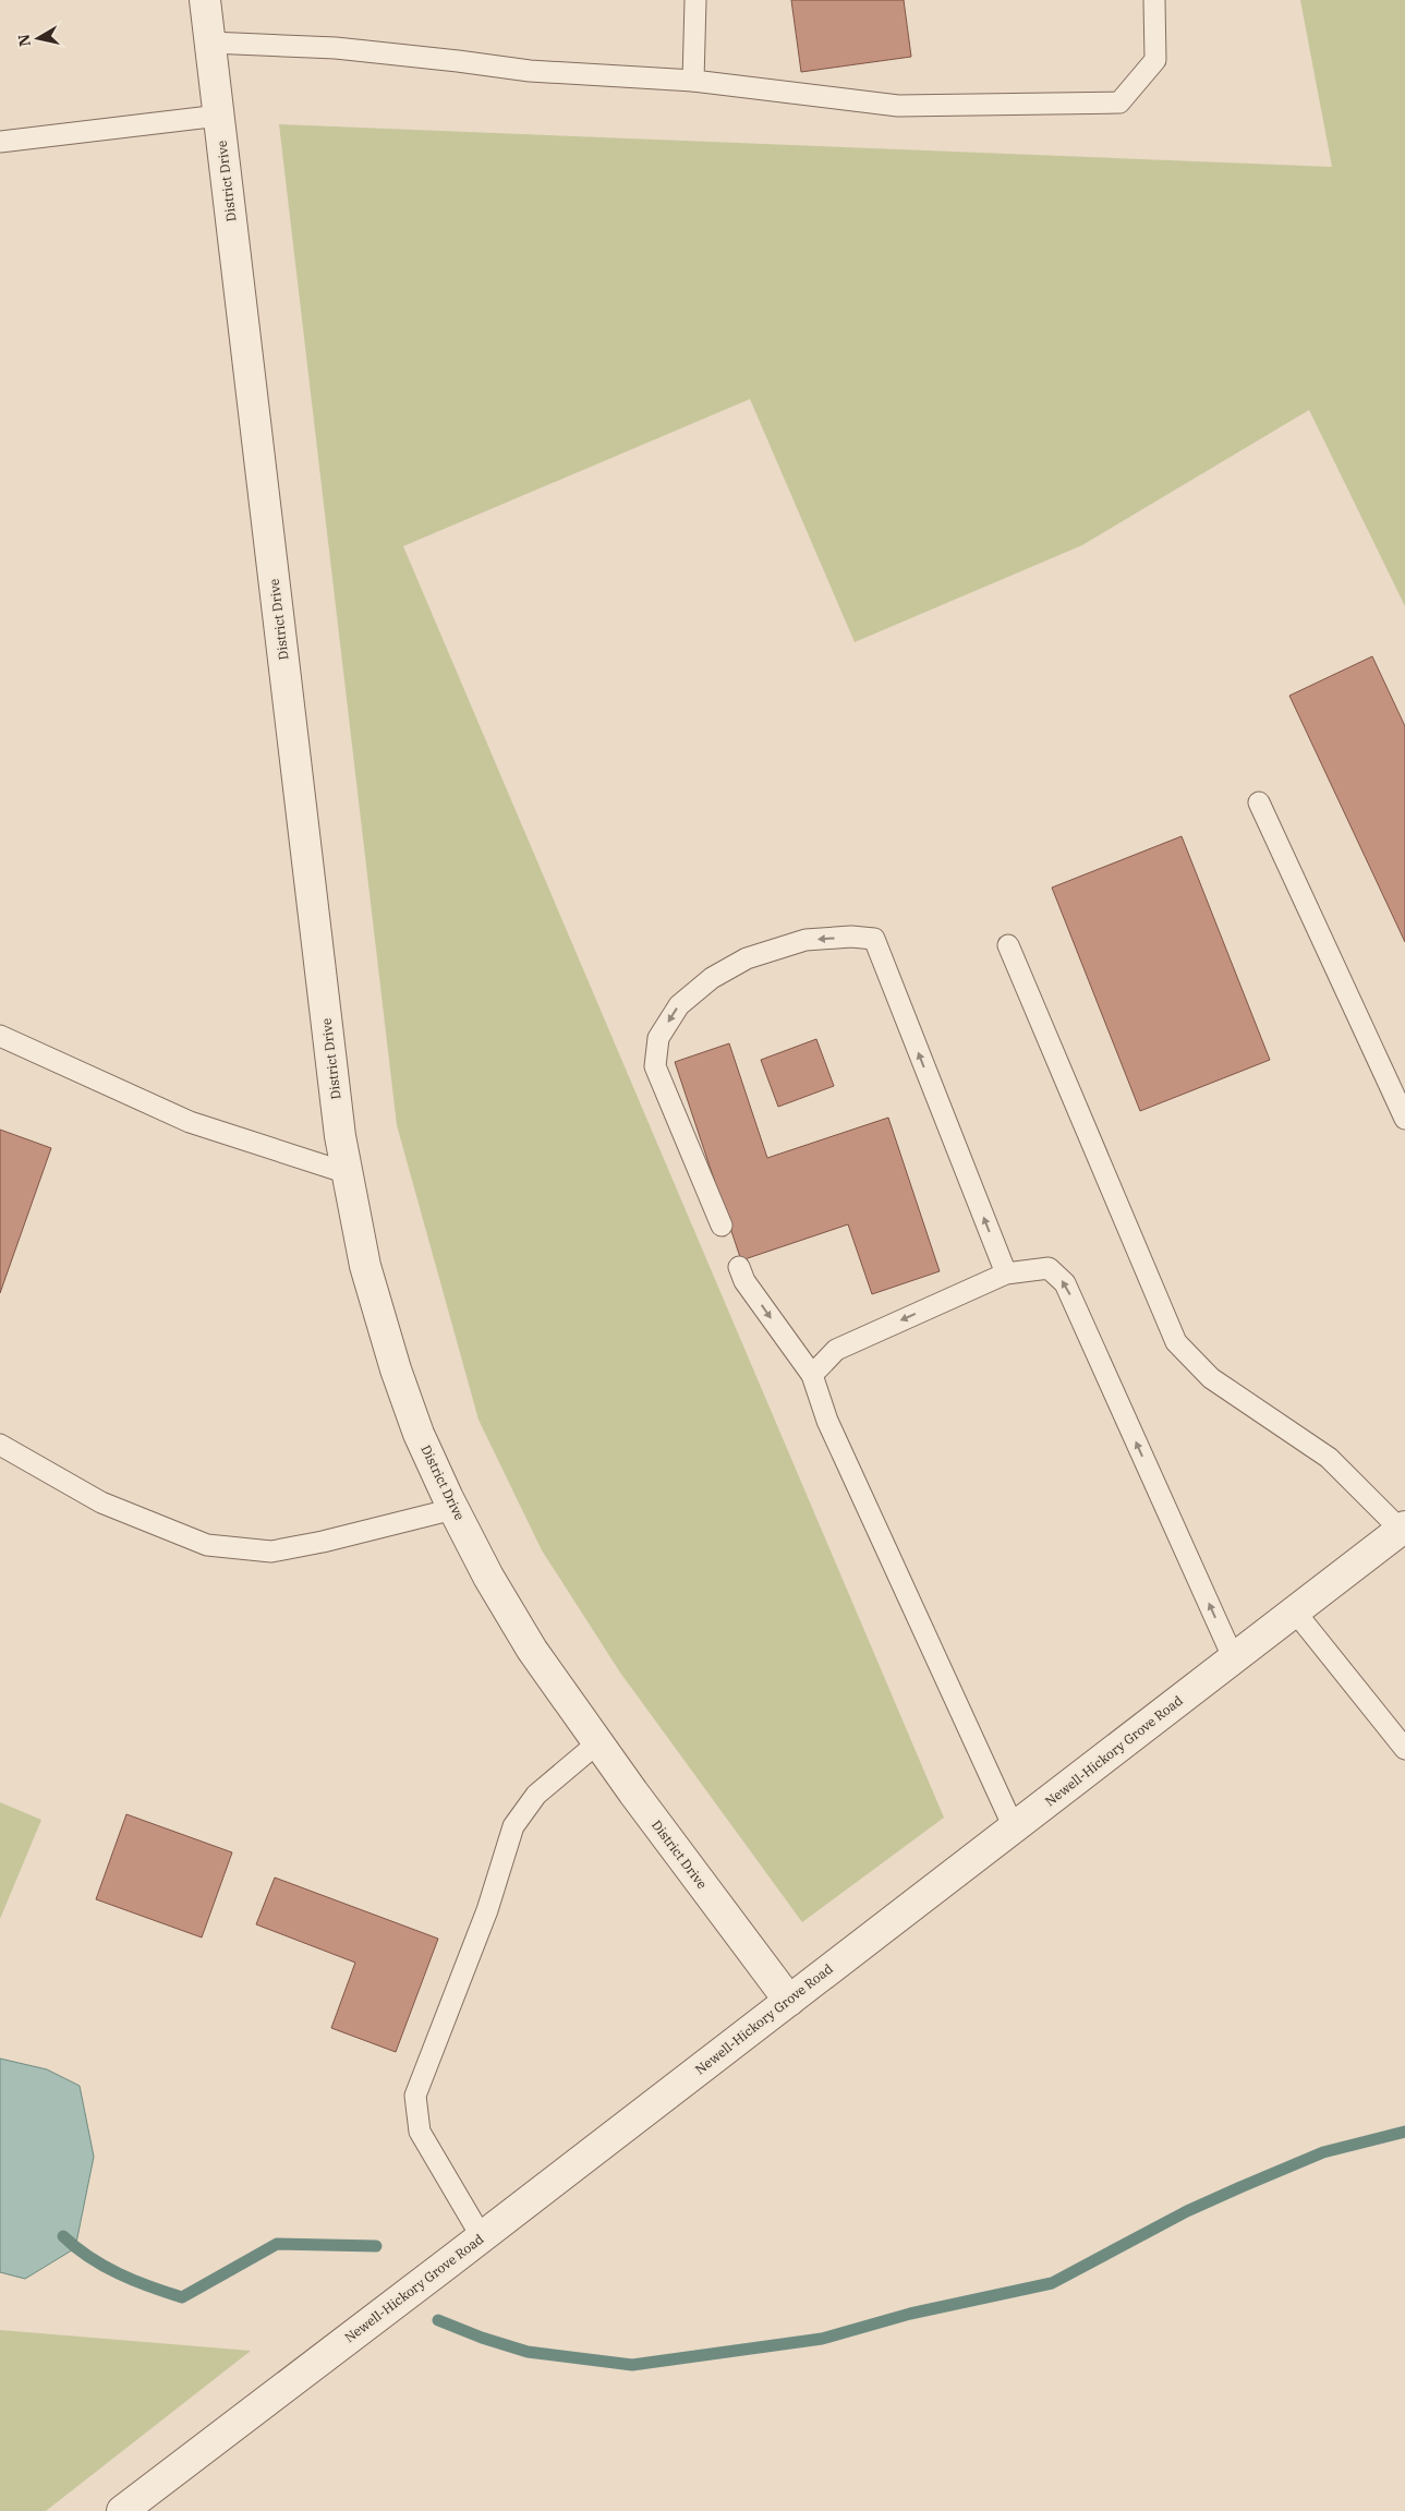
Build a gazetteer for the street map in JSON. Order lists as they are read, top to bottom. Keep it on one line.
{"streets":{"street":["District Drive","Newell-Hickory Grove Road"]},"crossings":[["District Drive","Newell-Hickory Grove Road"]],"north":"left"}
